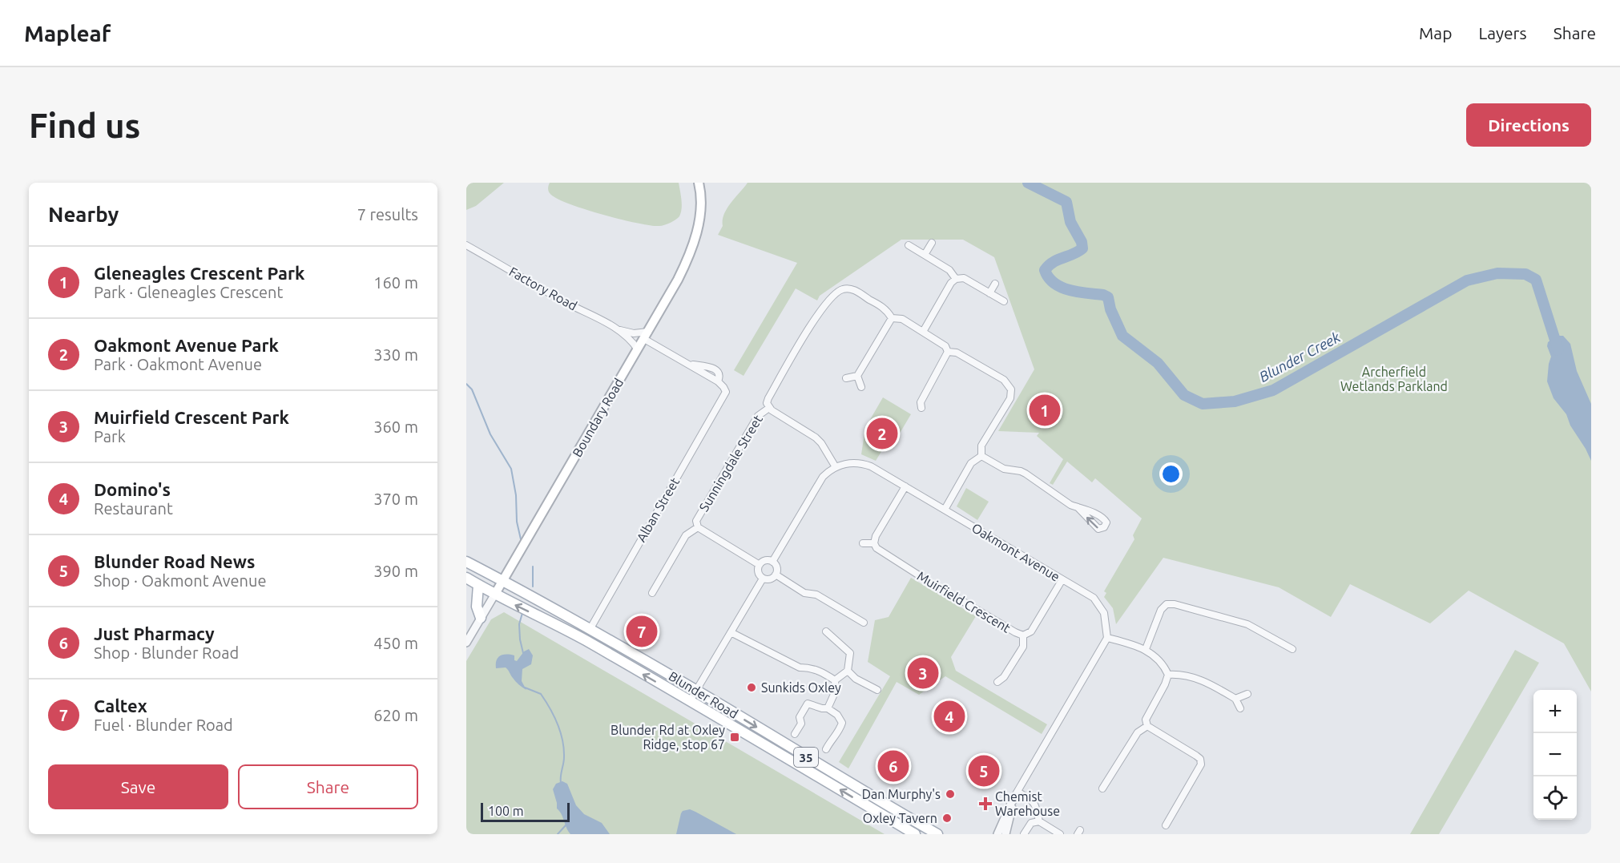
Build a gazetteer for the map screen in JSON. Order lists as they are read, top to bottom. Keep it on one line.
{"streets":{"main road":["Boundary Road","Blunder Road","35"],"street":["Factory Road","Sunningdale Street","Alban Street","Oakmont Avenue","Muirfield Crescent"]},"crossings":[["Factory Road","Boundary Road"],["Factory Road","Alban Street"],["Boundary Road","Blunder Road"],["Alban Street","Blunder Road"],["Oakmont Avenue","Muirfield Crescent"]],"water":["Blunder Creek"],"parks":["Archerfield Wetlands Parkland"],"places":{"other":["Sunkids Oxley","Dan Murphy's","Oxley Tavern"],"transit":["Blunder Rd at Oxley Ridge, stop 67"],"health":["Chemist Warehouse"]},"scale_bar":"100 m","page":{"header":"Mapleaf","nav":["Map","Layers","Share"],"buttons":["Directions",["Save","Share"]],"title":"Find us","heading":["Nearby","7 results"],"list":[{"mark":"1","name":"Gleneagles Crescent Park","note":"Park · Gleneagles Crescent","value":"160 m"},{"mark":"2","name":"Oakmont Avenue Park","note":"Park · Oakmont Avenue","value":"330 m"},{"mark":"3","name":"Muirfield Crescent Park","note":"Park","value":"360 m"},{"mark":"4","name":"Domino's","note":"Restaurant","value":"370 m"},{"mark":"5","name":"Blunder Road News","note":"Shop · Oakmont Avenue","value":"390 m"},{"mark":"6","name":"Just Pharmacy","note":"Shop · Blunder Road","value":"450 m"},{"mark":"7","name":"Caltex","note":"Fuel · Blunder Road","value":"620 m"}],"pins":["1","2","7","3","4","6","5"],"map_buttons":["+","−"],"scale":"100 m"}}
